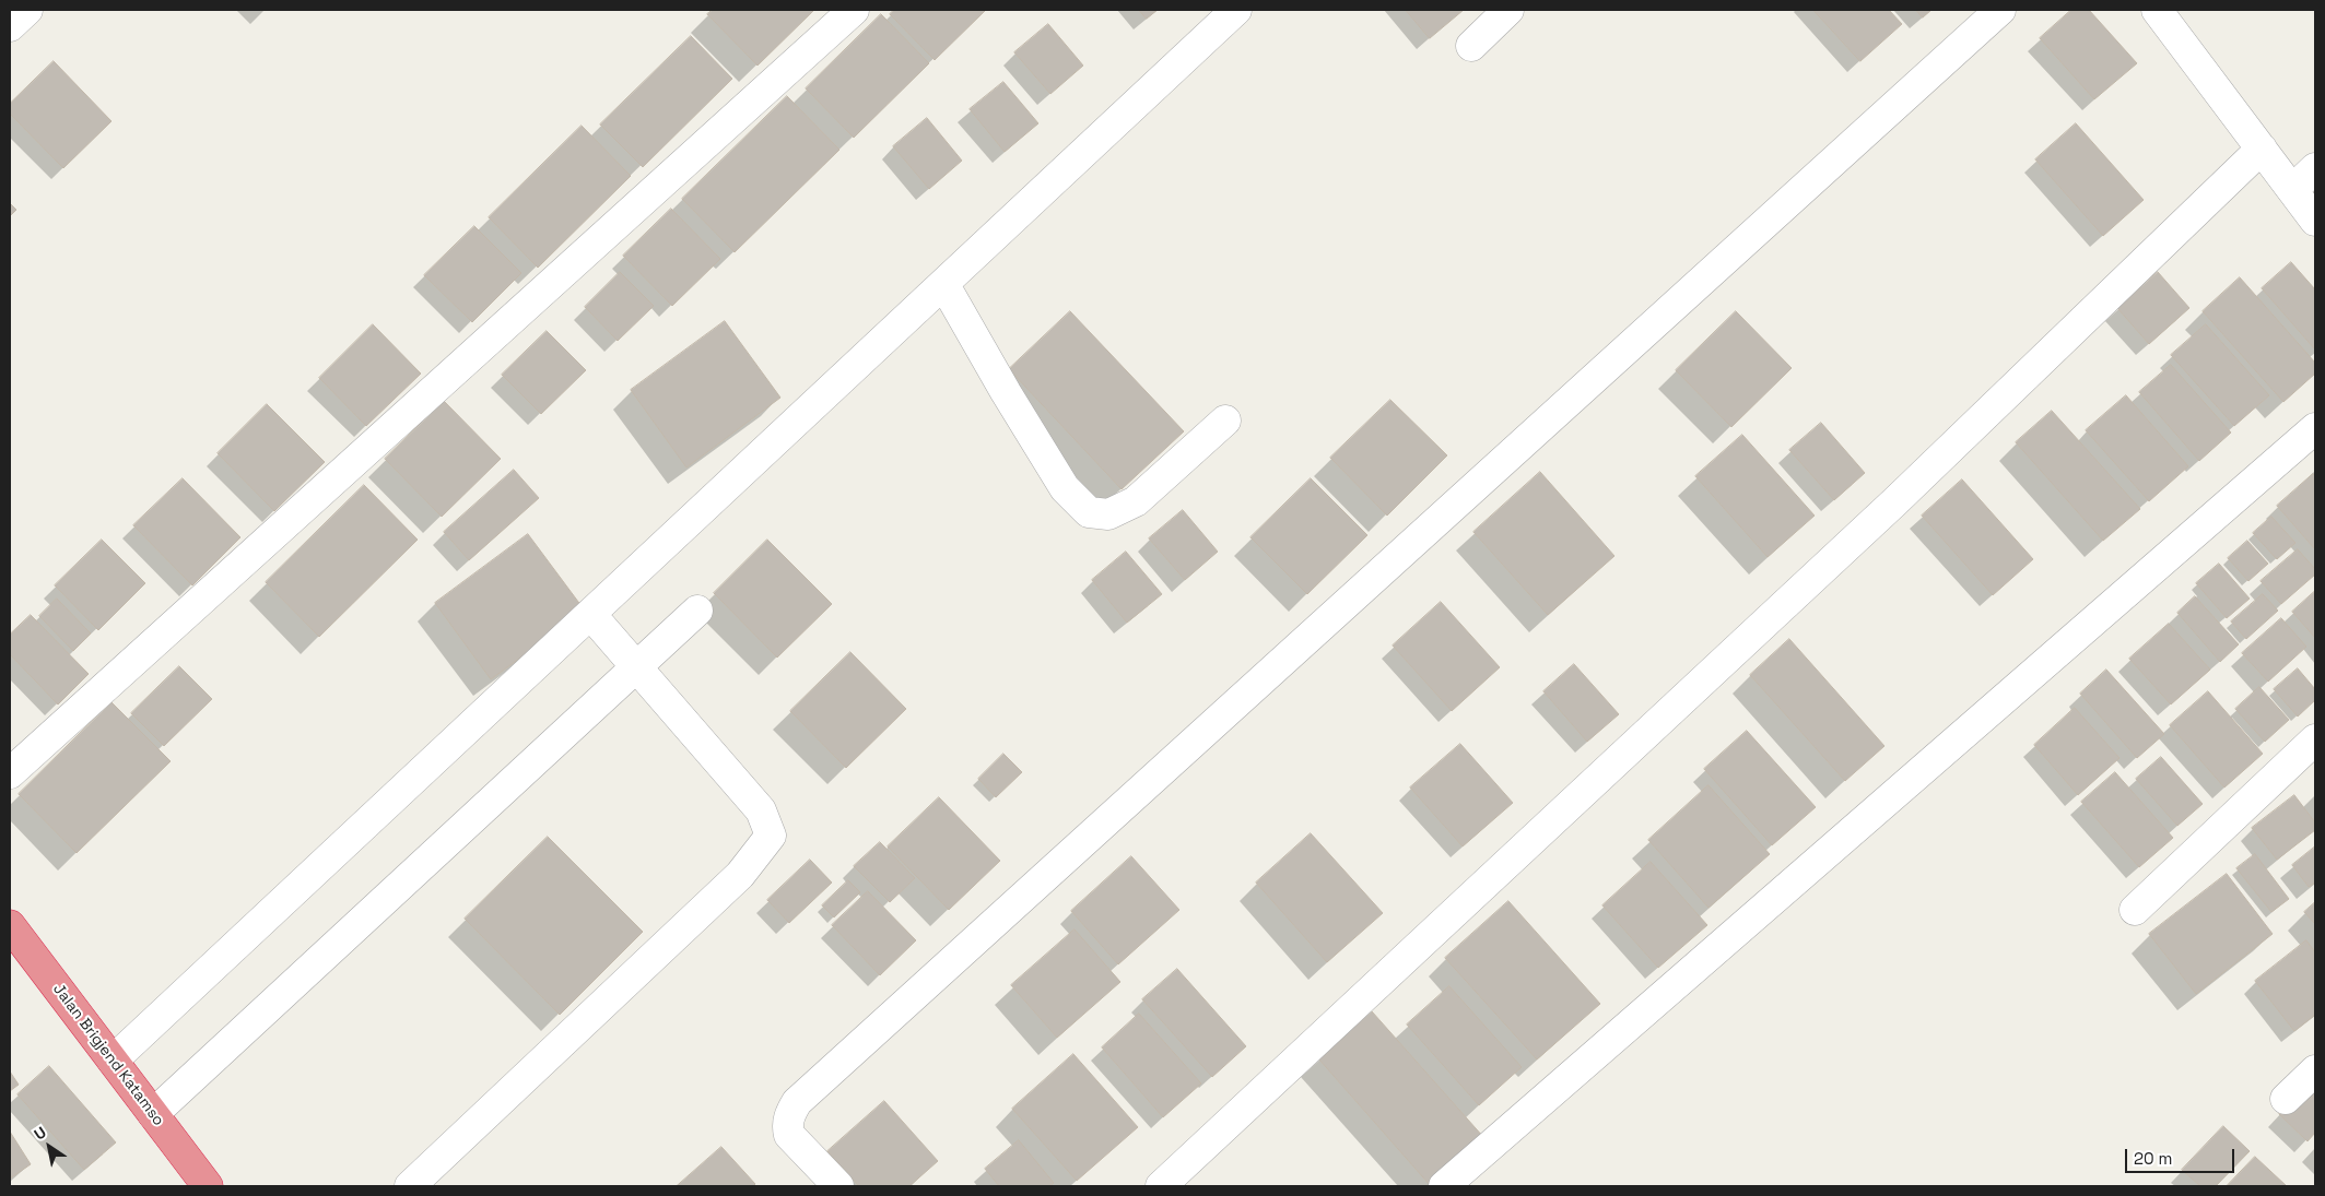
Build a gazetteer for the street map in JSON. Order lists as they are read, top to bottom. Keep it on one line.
{"streets":{"highway":["Jalan Brigjend Katamso"]},"scale_bar":"20 m","north":"top left"}
